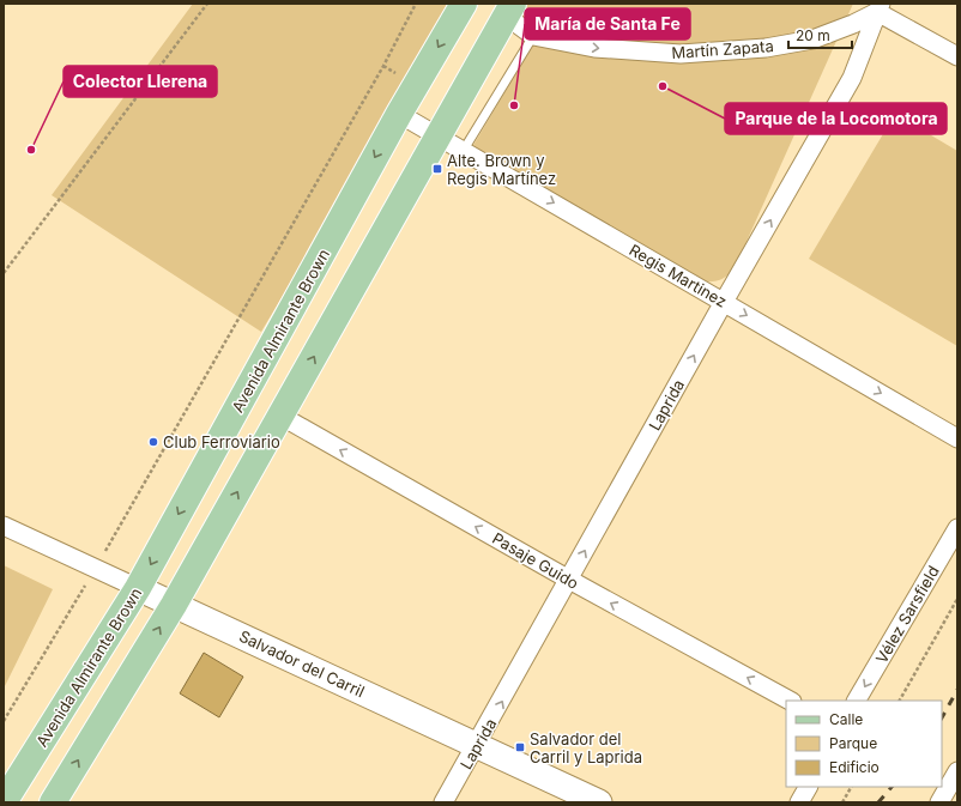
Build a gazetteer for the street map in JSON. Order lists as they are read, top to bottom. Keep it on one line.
{"streets":{"main road":["Avenida Almirante Brown","Salvador del Carril"],"street":["Martín Zapata","Regis Martinez","Laprida","Pasaje Guido","Vélez Sarsfield"]},"crossings":[["Martín Zapata","Laprida"],["Regis Martinez","Avenida Almirante Brown"],["Regis Martinez","Laprida"],["Avenida Almirante Brown","Salvador del Carril"],["Laprida","Pasaje Guido"],["Laprida","Salvador del Carril"]],"one_way":["Martín Zapata","Regis Martinez","Laprida","Pasaje Guido","Vélez Sarsfield"],"places":{"other":["Parque de la Locomotora","María de Santa Fe","Colector Llerena","Club Ferroviario"],"transit":["Alte. Brown y Regis Martínez","Salvador del Carril y Laprida"]},"legend":["Calle","Parque","Edificio"],"scale_bar":"20 m"}
